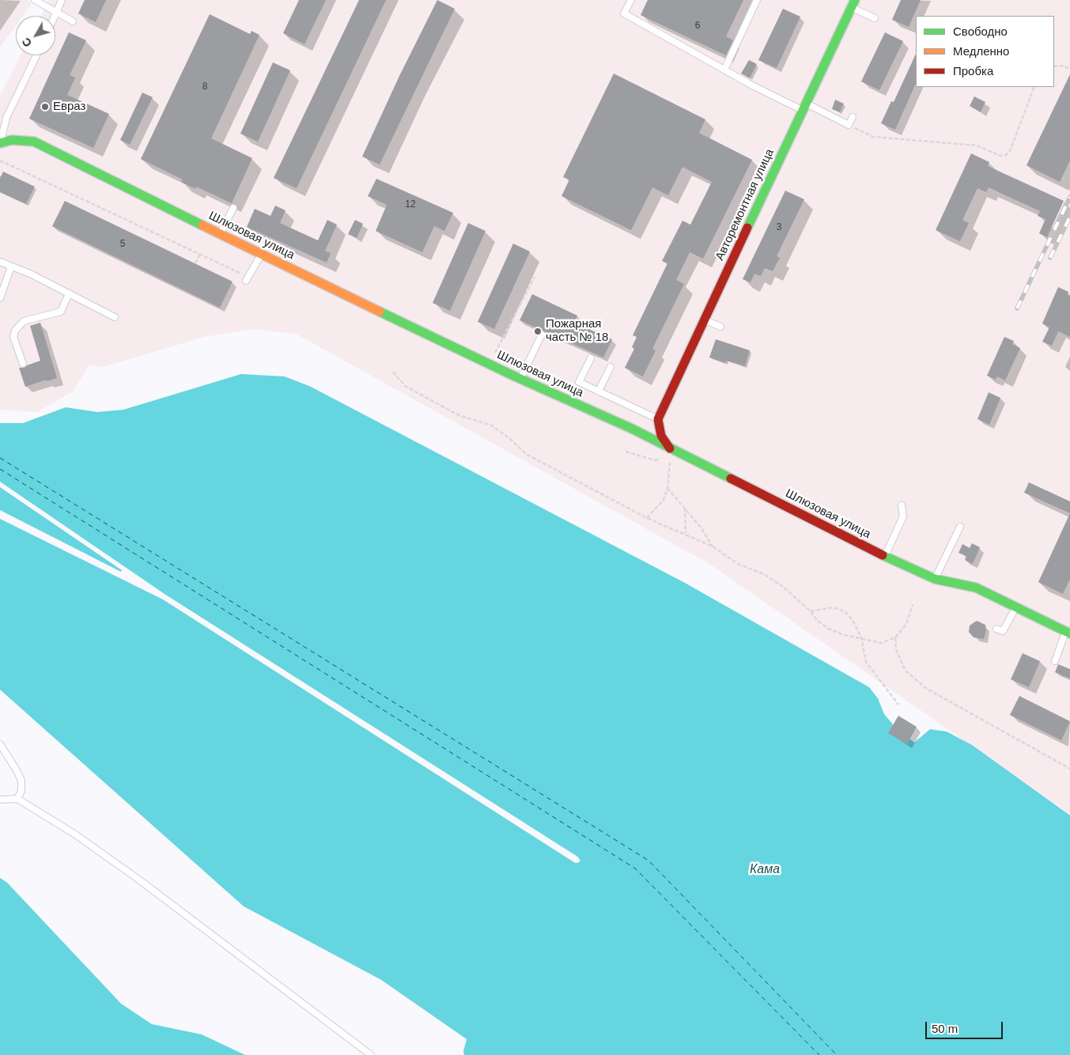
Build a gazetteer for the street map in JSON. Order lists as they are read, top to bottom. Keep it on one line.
{"streets":{"street":["Авторемонтная улица","Шлюзовая улица"]},"water":["Кама"],"places":["Евраз","Пожарная часть № 18"],"house_numbers":["6","8","12","3","5"],"legend":["Свободно","Медленно","Пробка"],"scale_bar":"50 m","north":"bottom left"}
